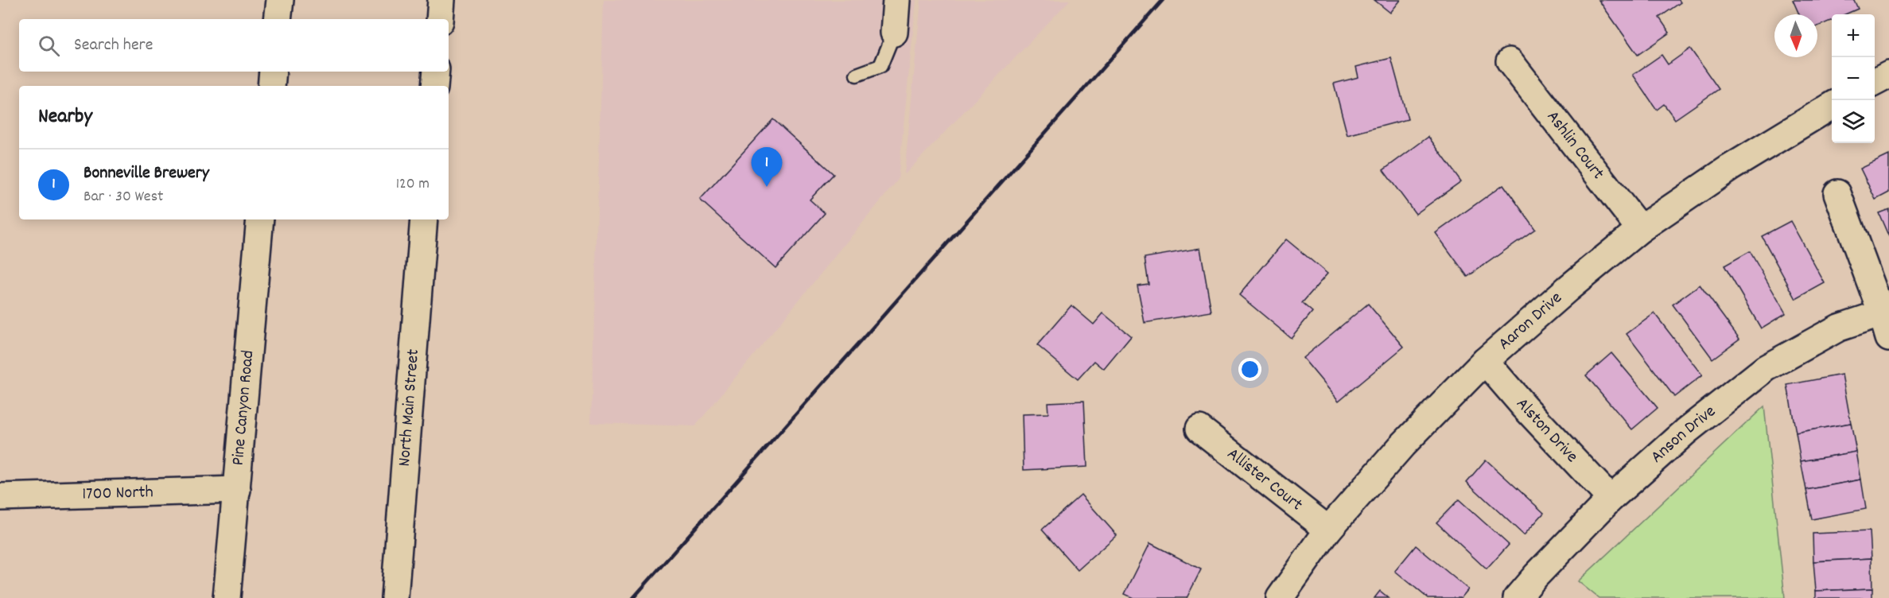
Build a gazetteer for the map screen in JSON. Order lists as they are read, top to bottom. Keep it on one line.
{"streets":{"main road":["Ashlin Court","Aaron Drive","North Main Street","Pine Canyon Road","Alston Drive","Anson Drive","Allister Court","1700 North"]},"crossings":[["Ashlin Court","Aaron Drive"],["Aaron Drive","Alston Drive"],["Aaron Drive","Allister Court"],["Pine Canyon Road","1700 North"],["Alston Drive","Anson Drive"]],"north":"bottom","page":{"map_buttons":["+","−"],"search":"Search here","heading":"Nearby","pins":"1","list":[{"mark":"1","name":"Bonneville Brewery","note":"Bar · 30 West","value":"120 m"}]}}
